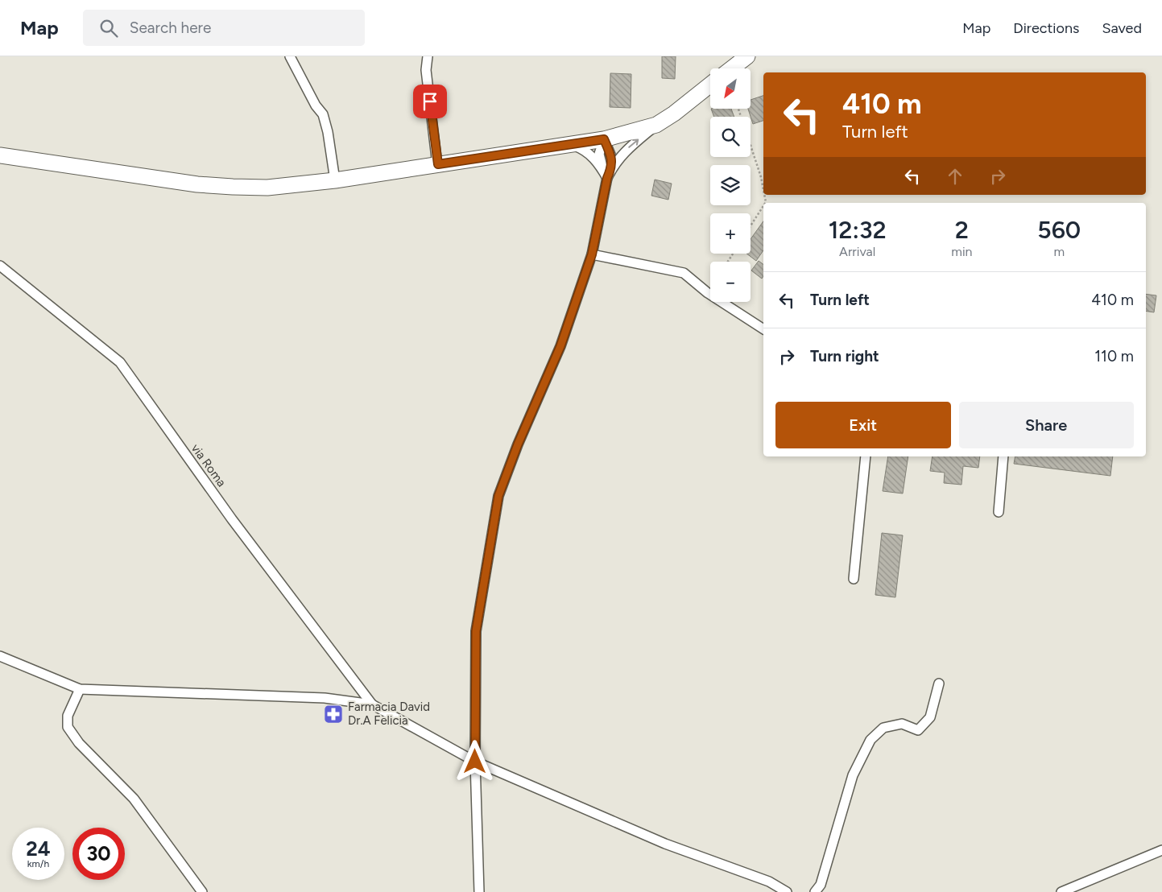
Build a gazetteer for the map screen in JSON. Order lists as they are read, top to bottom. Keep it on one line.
{"streets":{"street":["via Roma"]},"places":{"pharmacy":["Farmacia David Dr.A Felicia"]},"north":"bottom left","page":{"header":"Map","search":"Search here","nav":["Map","Directions","Saved"],"map_buttons":["+","−"],"turn":["410 m","Turn left"],"eta":["12:32","Arrival","2","min","560","m"],"list":[{"name":"Turn left","value":"410 m"},{"name":"Turn right","value":"110 m"}],"buttons":["Exit","Share"],"speed":"24 km/h","limit":"30"}}
